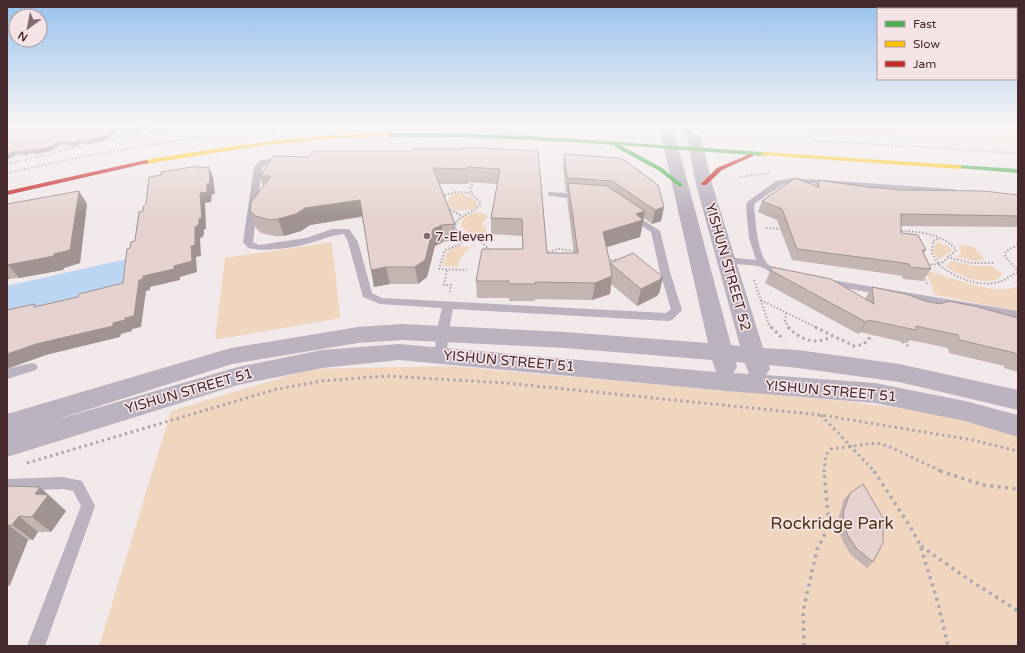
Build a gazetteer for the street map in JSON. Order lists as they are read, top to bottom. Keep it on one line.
{"streets":{"street":["YISHUN STREET 52","YISHUN STREET 51"]},"crossings":[["YISHUN STREET 52","YISHUN STREET 51"]],"parks":["Rockridge Park"],"places":["7-Eleven"],"legend":["Fast","Slow","Jam"],"north":"bottom left"}
